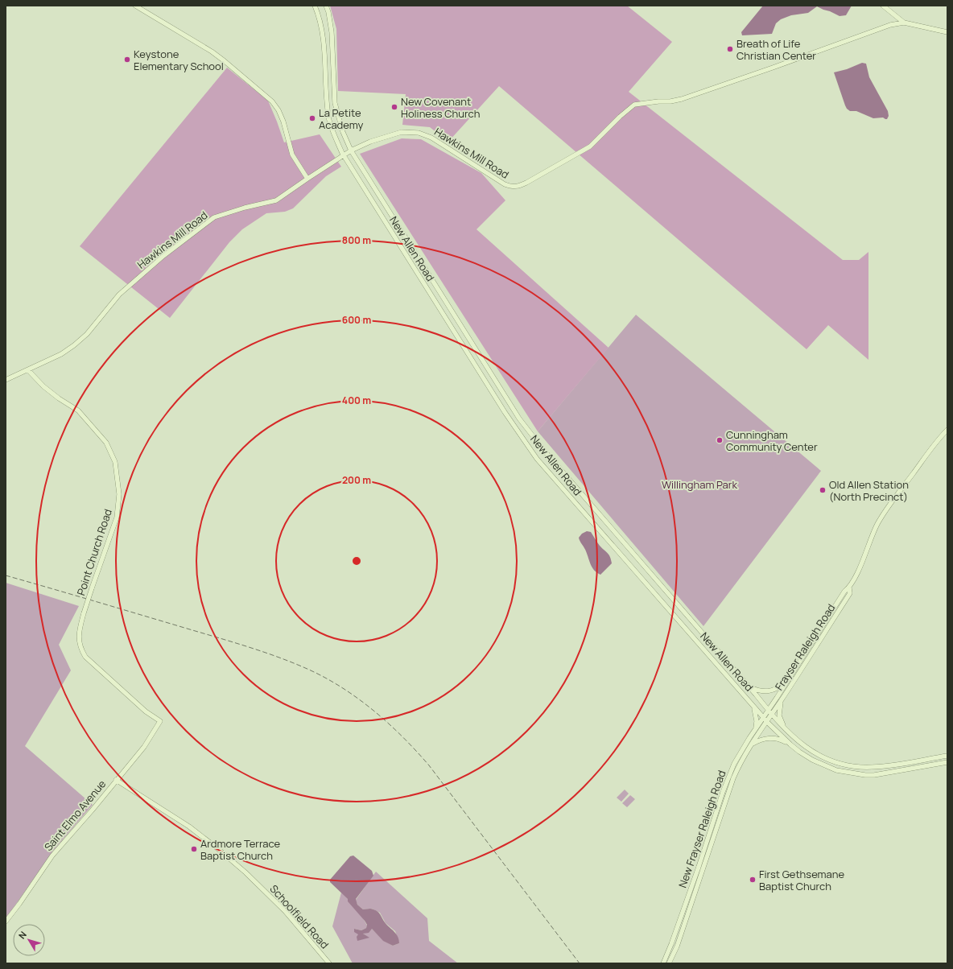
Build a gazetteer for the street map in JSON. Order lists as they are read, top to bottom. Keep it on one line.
{"streets":{"main road":["Hawkins Mill Road","New Allen Road","Point Church Road","Frayser Raleigh Road","Saint Elmo Avenue","New Frayser Raleigh Road","Schoolfield Road"]},"crossings":[["Hawkins Mill Road","New Allen Road"],["Hawkins Mill Road","Point Church Road"],["New Allen Road","Frayser Raleigh Road"],["New Allen Road","New Frayser Raleigh Road"],["Point Church Road","Saint Elmo Avenue"],["Frayser Raleigh Road","New Frayser Raleigh Road"],["Saint Elmo Avenue","Schoolfield Road"]],"parks":["Willingham Park"],"places":["Breath of Life Christian Center","Keystone Elementary School","New Covenant Holiness Church","La Petite Academy","Cunningham Community Center","Old Allen Station (North Precinct)","Ardmore Terrace Baptist Church","First Gethsemane Baptist Church"],"north":"top left","rings":["800 m","600 m","400 m","200 m"]}
